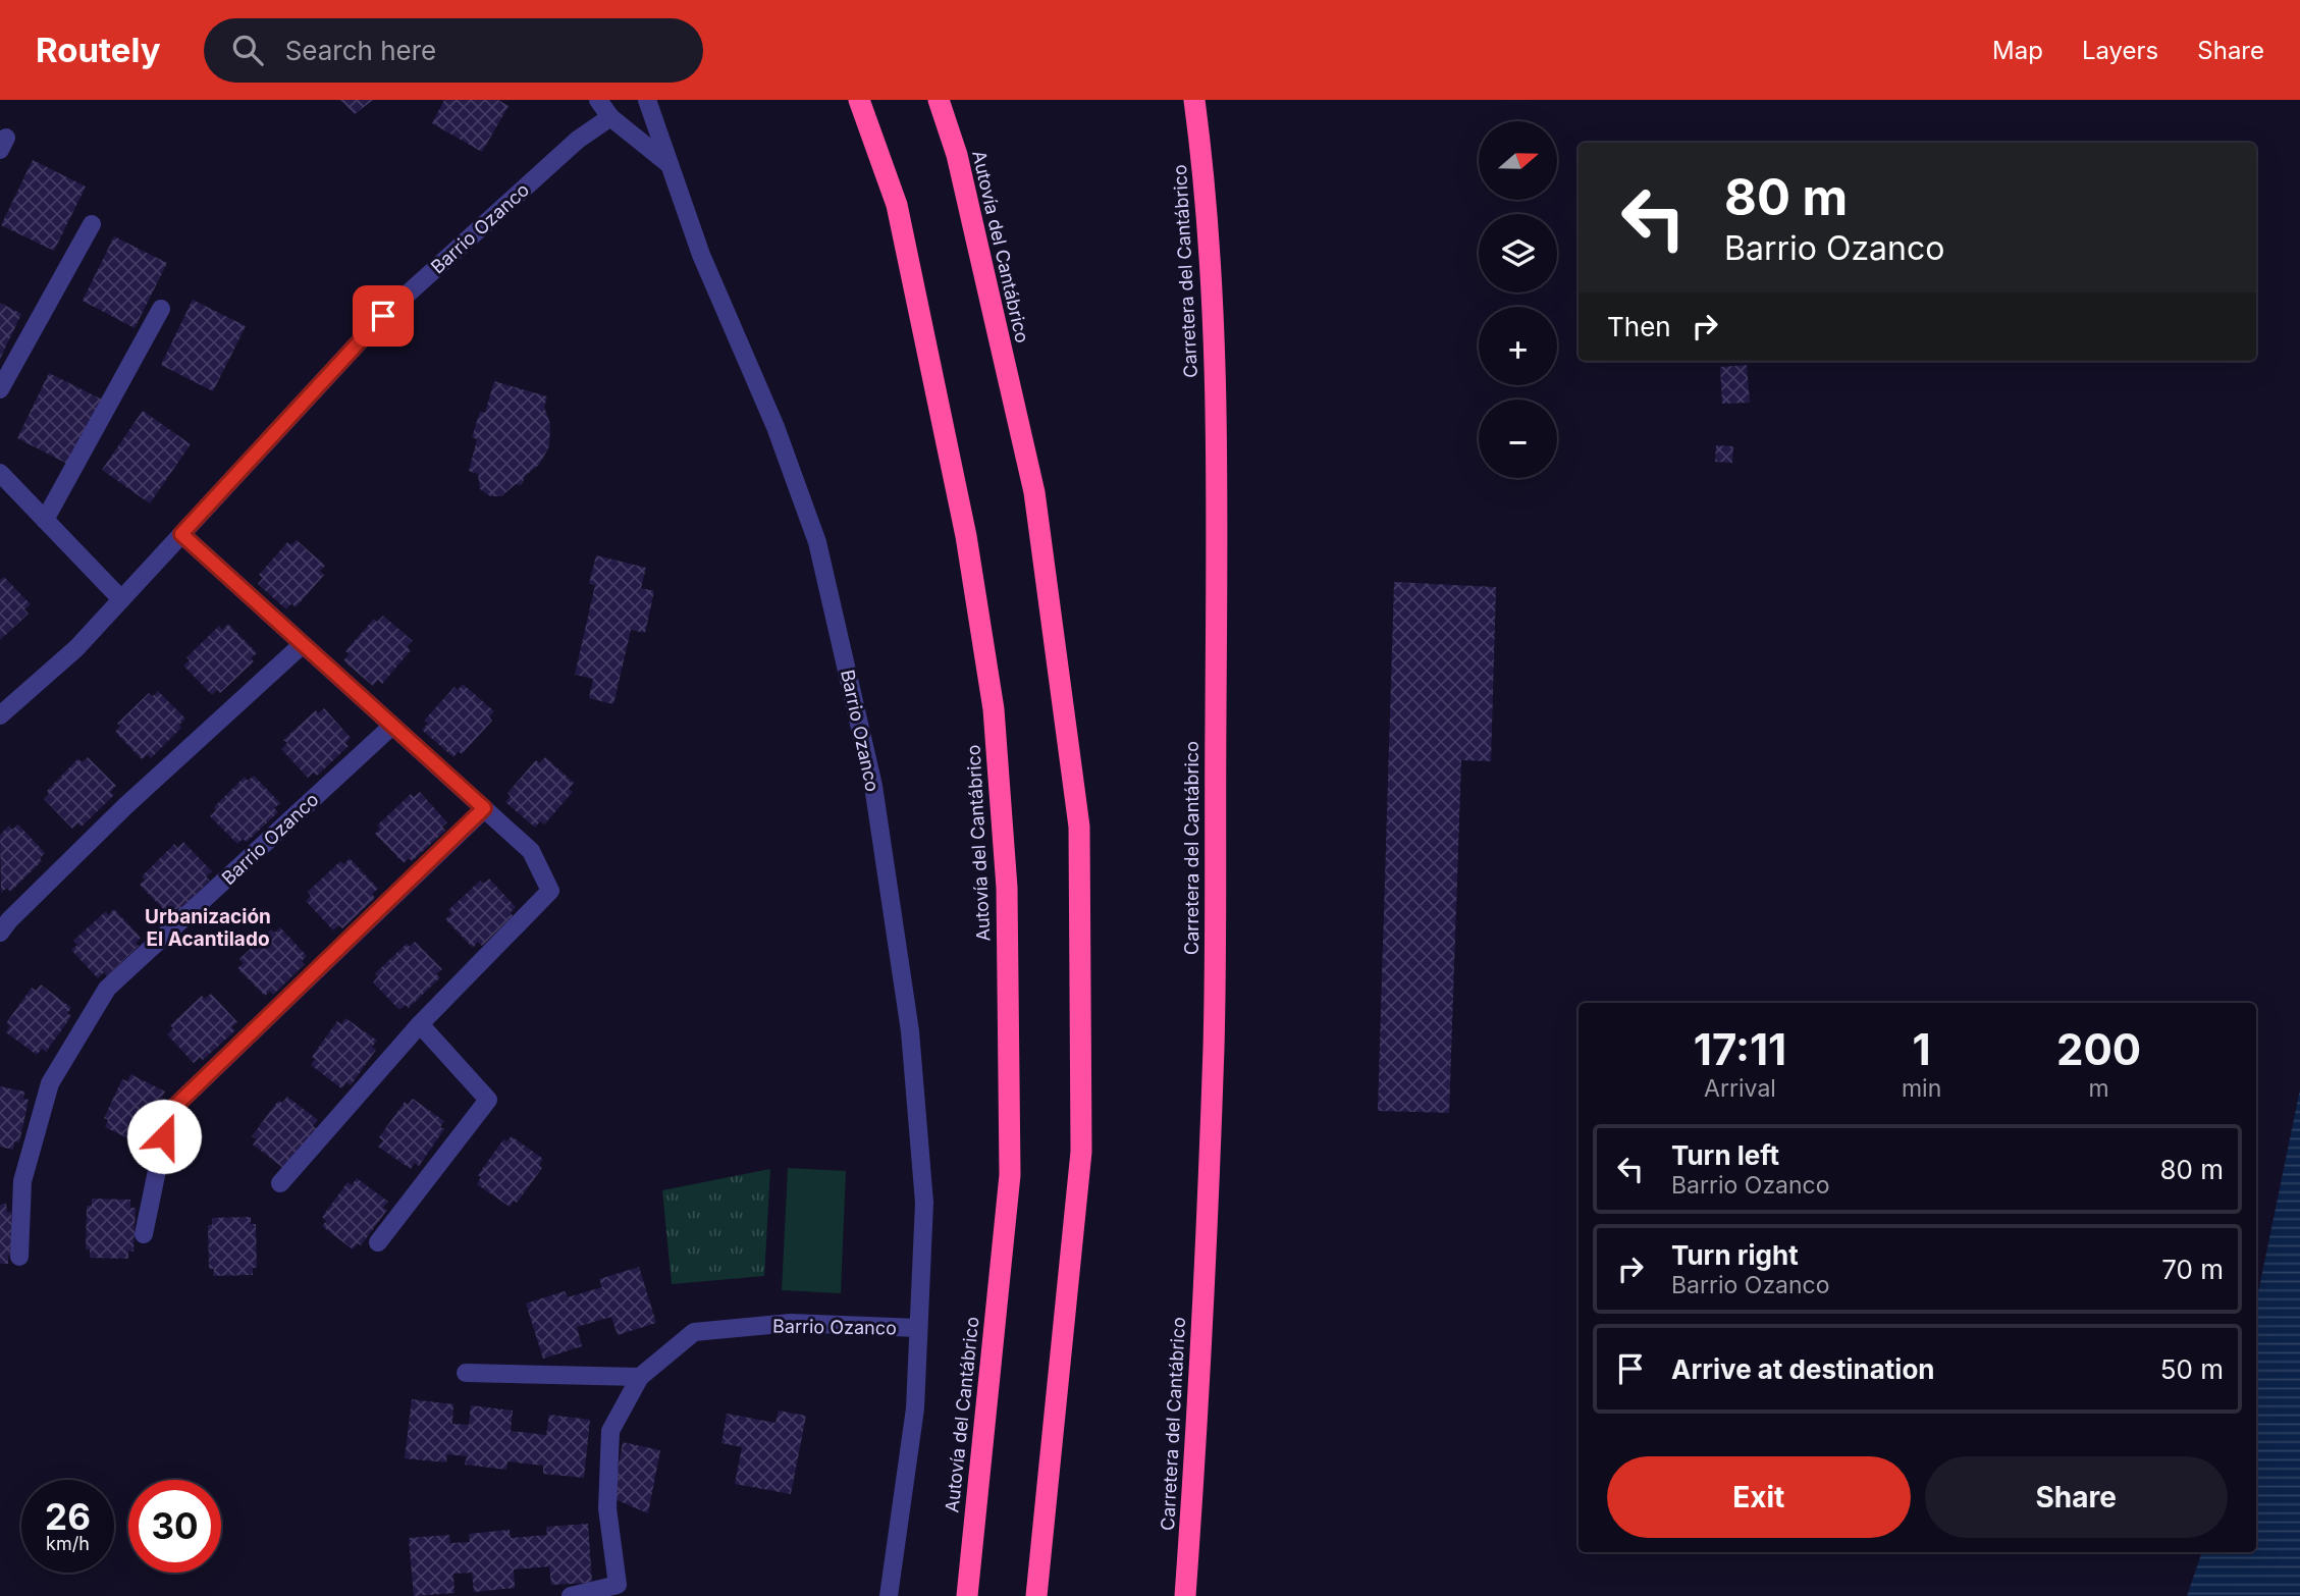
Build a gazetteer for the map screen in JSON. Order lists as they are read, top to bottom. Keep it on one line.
{"streets":{"highway":["Autovía del Cantábrico","Carretera del Cantábrico"],"street":["Barrio Ozanco"]},"districts":["Urbanización El Acantilado"],"north":"right","page":{"header":"Routely","search":"Search here","nav":["Map","Layers","Share"],"map_buttons":["+","−"],"turn":["80 m","Barrio Ozanco"],"then":"Then","eta":["17:11","Arrival","1","min","200","m"],"list":[{"name":"Turn left","note":"Barrio Ozanco","value":"80 m"},{"name":"Turn right","note":"Barrio Ozanco","value":"70 m"},{"name":"Arrive at destination","value":"50 m"}],"buttons":["Exit","Share"],"speed":"26 km/h","limit":"30"}}
